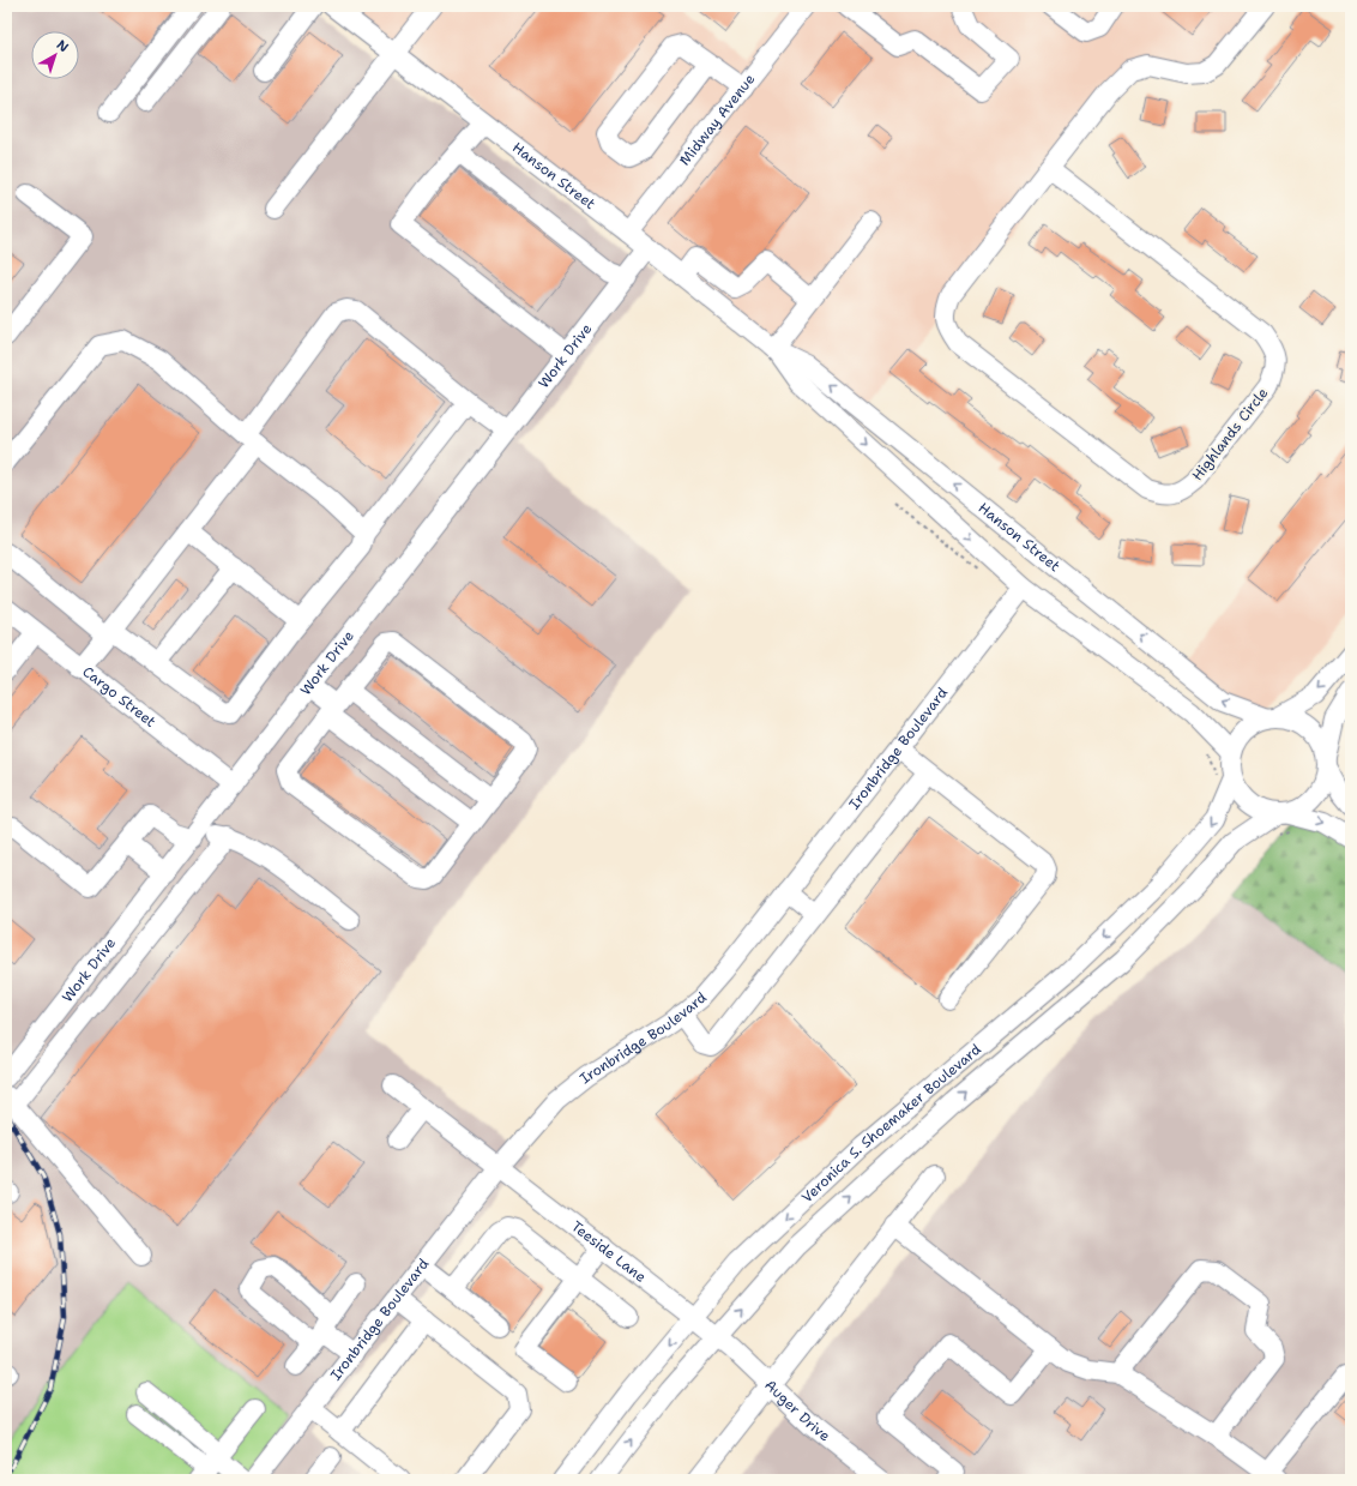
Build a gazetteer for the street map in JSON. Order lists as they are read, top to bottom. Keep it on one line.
{"streets":{"street":["Midway Avenue","Hanson Street","Work Drive","Highlands Circle","Cargo Street","Ironbridge Boulevard","Veronica S. Shoemaker Boulevard","Teeside Lane","Auger Drive"]},"crossings":[["Midway Avenue","Hanson Street"],["Hanson Street","Work Drive"],["Hanson Street","Ironbridge Boulevard"],["Hanson Street","Veronica S. Shoemaker Boulevard"],["Work Drive","Cargo Street"],["Ironbridge Boulevard","Teeside Lane"],["Veronica S. Shoemaker Boulevard","Teeside Lane"],["Veronica S. Shoemaker Boulevard","Auger Drive"],["Teeside Lane","Auger Drive"]],"north":"top right"}
